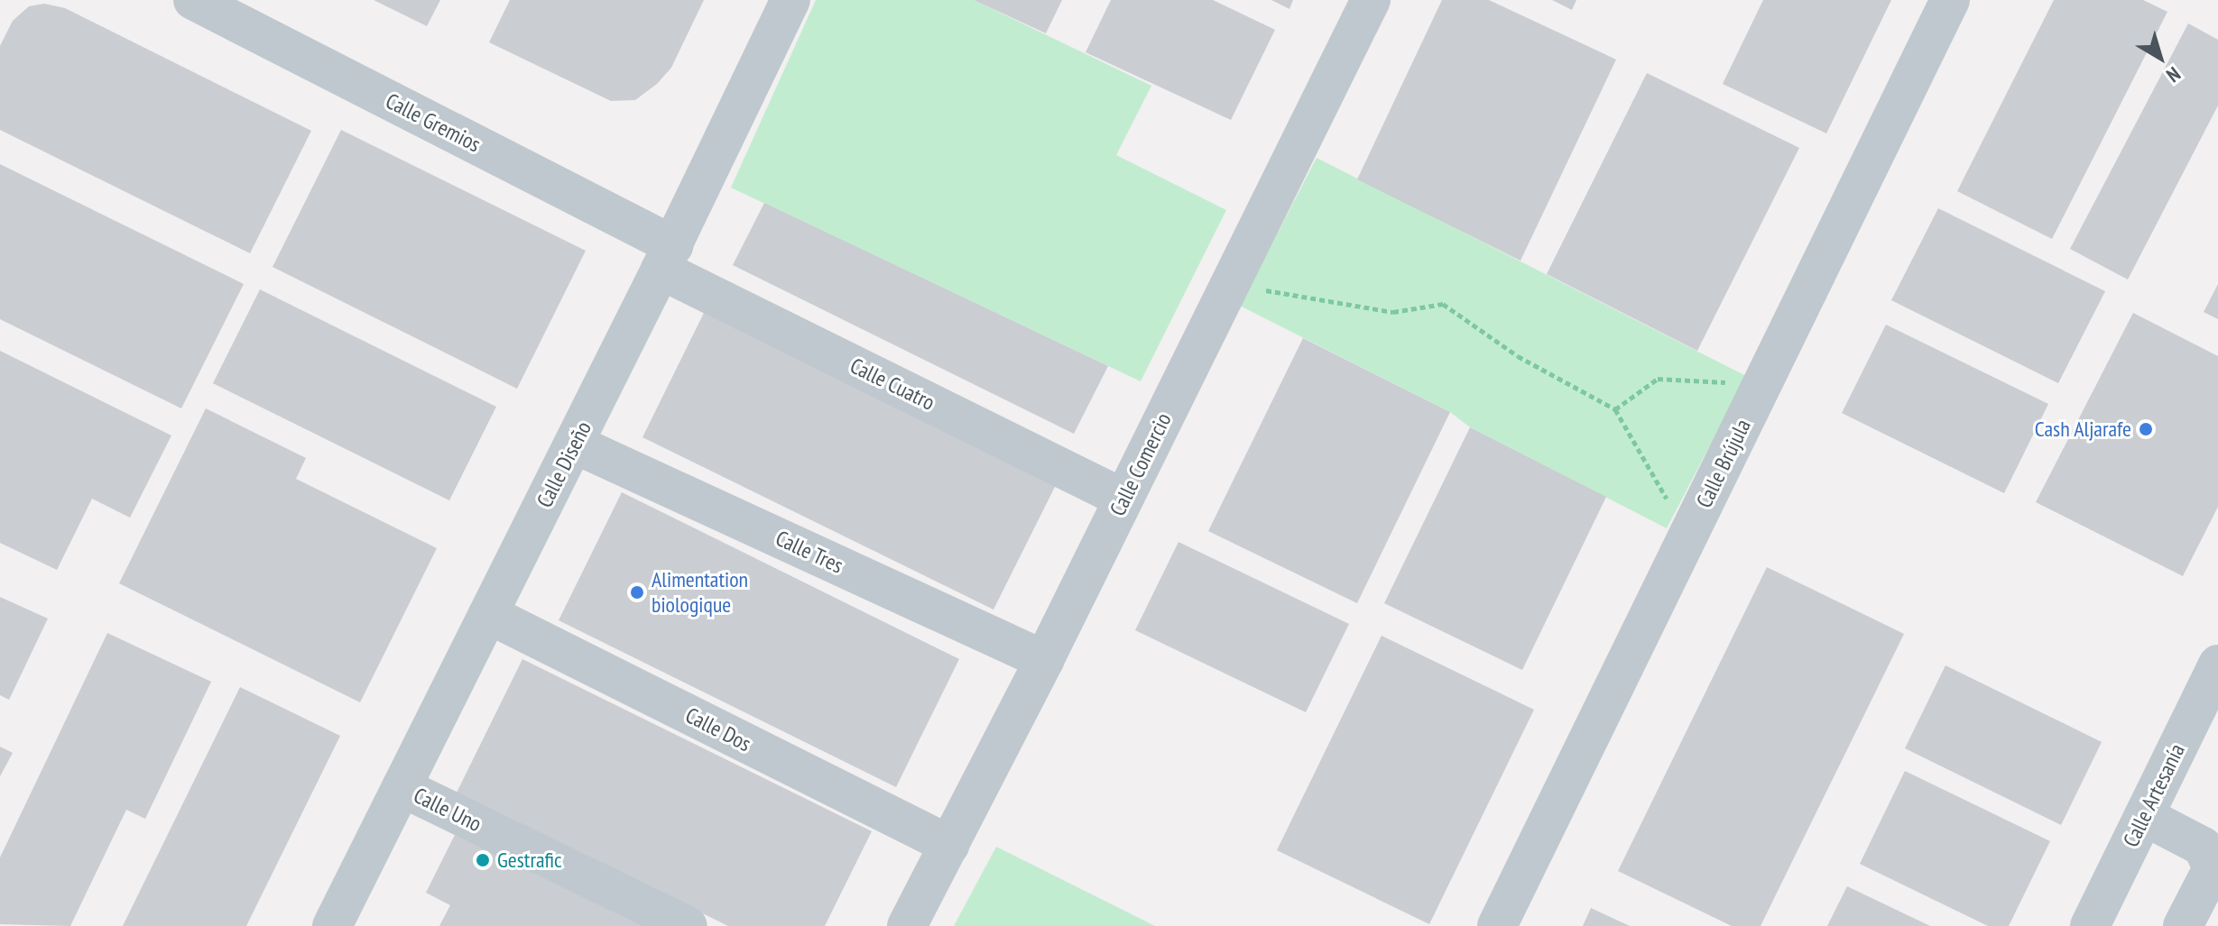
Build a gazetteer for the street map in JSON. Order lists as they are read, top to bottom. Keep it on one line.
{"streets":{"street":["Calle Gremios","Calle Cuatro","Calle Brújula","Calle Diseño","Calle Comercio","Calle Tres","Calle Dos","Calle Artesanía","Calle Uno"]},"crossings":[["Calle Gremios","Calle Cuatro"],["Calle Gremios","Calle Diseño"],["Calle Cuatro","Calle Diseño"],["Calle Cuatro","Calle Comercio"],["Calle Diseño","Calle Tres"],["Calle Diseño","Calle Dos"],["Calle Diseño","Calle Uno"],["Calle Comercio","Calle Tres"],["Calle Comercio","Calle Dos"]],"places":["Cash Aljarafe","Alimentation biologique","Gestrafic"],"north":"bottom right"}
